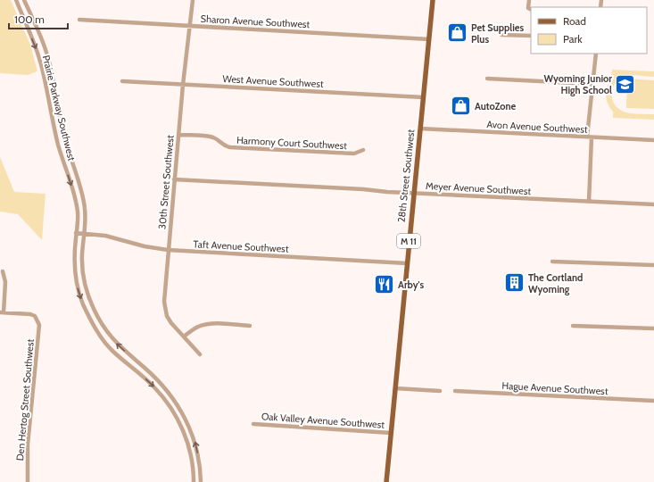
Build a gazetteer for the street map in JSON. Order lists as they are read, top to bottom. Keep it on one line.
{"streets":{"main road":["28th Street Southwest","M 11"],"street":["Sharon Avenue Southwest","West Avenue Southwest","Prairie Parkway Southwest","Avon Avenue Southwest","Harmony Court Southwest","30th Street Southwest","Meyer Avenue Southwest","Taft Avenue Southwest","Hague Avenue Southwest","Den Hertog Street Southwest","Oak Valley Avenue Southwest"]},"crossings":[["Sharon Avenue Southwest","28th Street Southwest"],["Sharon Avenue Southwest","30th Street Southwest"],["West Avenue Southwest","28th Street Southwest"],["West Avenue Southwest","30th Street Southwest"],["Prairie Parkway Southwest","Taft Avenue Southwest"],["Avon Avenue Southwest","28th Street Southwest"],["Harmony Court Southwest","30th Street Southwest"],["28th Street Southwest","Meyer Avenue Southwest"],["28th Street Southwest","Taft Avenue Southwest"],["28th Street Southwest","Oak Valley Avenue Southwest"],["30th Street Southwest","Meyer Avenue Southwest"],["30th Street Southwest","Taft Avenue Southwest"]],"places":{"shop":["Pet Supplies Plus","AutoZone"],"school or university":["Wyoming Junior High School"],"building":["The Cortland Wyoming"],"restaurant":["Arby's"]},"legend":["Road","Park"],"scale_bar":"100 m"}
